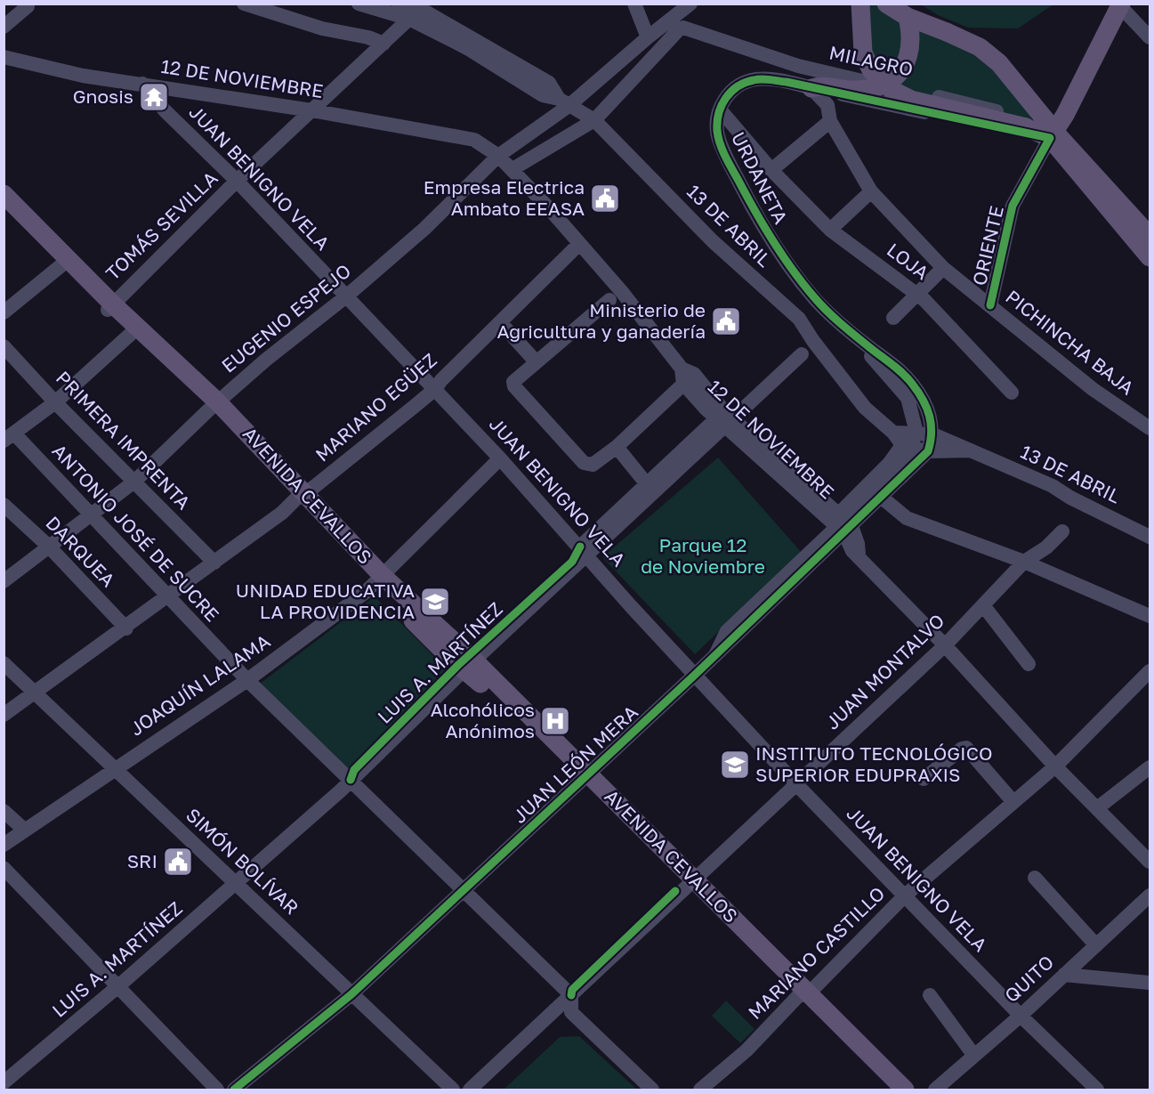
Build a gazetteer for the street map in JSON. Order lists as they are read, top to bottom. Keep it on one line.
{"streets":{"main road":["ORIENTE","AVENIDA CEVALLOS"],"street":["MILAGRO","12 DE NOVIEMBRE","JUAN BENIGNO VELA","URDANETA","TOMÁS SEVILLA","13 DE ABRIL","LOJA","EUGENIO ESPEJO","PICHINCHA BAJA","MARIANO EGÜEZ","PRIMERA IMPRENTA","ANTONIO JOSÉ DE SUCRE","DARQUEA","LUIS A. MARTÍNEZ","JUAN MONTALVO","JOAQUÍN LALAMA","JUAN LEÓN MERA","SIMÓN BOLÍVAR","MARIANO CASTILLO","QUITO"]},"crossings":[["MILAGRO","ORIENTE"],["12 DE NOVIEMBRE","JUAN BENIGNO VELA"],["12 DE NOVIEMBRE","TOMÁS SEVILLA"],["12 DE NOVIEMBRE","EUGENIO ESPEJO"],["12 DE NOVIEMBRE","MARIANO EGÜEZ"],["12 DE NOVIEMBRE","LUIS A. MARTÍNEZ"],["12 DE NOVIEMBRE","JUAN LEÓN MERA"],["JUAN BENIGNO VELA","TOMÁS SEVILLA"],["JUAN BENIGNO VELA","EUGENIO ESPEJO"],["JUAN BENIGNO VELA","MARIANO EGÜEZ"],["JUAN BENIGNO VELA","LUIS A. MARTÍNEZ"],["JUAN BENIGNO VELA","JUAN MONTALVO"],["JUAN BENIGNO VELA","JOAQUÍN LALAMA"],["JUAN BENIGNO VELA","JUAN LEÓN MERA"],["JUAN BENIGNO VELA","MARIANO CASTILLO"],["JUAN BENIGNO VELA","QUITO"],["URDANETA","13 DE ABRIL"],["URDANETA","LOJA"],["TOMÁS SEVILLA","AVENIDA CEVALLOS"],["13 DE ABRIL","EUGENIO ESPEJO"],["13 DE ABRIL","LUIS A. MARTÍNEZ"],["13 DE ABRIL","JUAN LEÓN MERA"],["ORIENTE","PICHINCHA BAJA"],["EUGENIO ESPEJO","PRIMERA IMPRENTA"],["EUGENIO ESPEJO","AVENIDA CEVALLOS"],["EUGENIO ESPEJO","ANTONIO JOSÉ DE SUCRE"],["EUGENIO ESPEJO","DARQUEA"],["MARIANO EGÜEZ","PRIMERA IMPRENTA"],["MARIANO EGÜEZ","AVENIDA CEVALLOS"],["MARIANO EGÜEZ","ANTONIO JOSÉ DE SUCRE"],["MARIANO EGÜEZ","DARQUEA"],["MARIANO EGÜEZ","SIMÓN BOLÍVAR"],["AVENIDA CEVALLOS","LUIS A. MARTÍNEZ"],["AVENIDA CEVALLOS","JUAN MONTALVO"],["AVENIDA CEVALLOS","JOAQUÍN LALAMA"],["AVENIDA CEVALLOS","JUAN LEÓN MERA"],["AVENIDA CEVALLOS","MARIANO CASTILLO"],["ANTONIO JOSÉ DE SUCRE","LUIS A. MARTÍNEZ"],["ANTONIO JOSÉ DE SUCRE","JUAN MONTALVO"],["ANTONIO JOSÉ DE SUCRE","JOAQUÍN LALAMA"],["ANTONIO JOSÉ DE SUCRE","JUAN LEÓN MERA"],["LUIS A. MARTÍNEZ","SIMÓN BOLÍVAR"],["JOAQUÍN LALAMA","SIMÓN BOLÍVAR"],["JUAN LEÓN MERA","SIMÓN BOLÍVAR"]],"parks":["Parque 12 de Noviembre"],"places":{"temple":["Gnosis"],"public building":["Empresa Electrica Ambato EEASA","Ministerio de Agricultura y ganadería","SRI"],"school or university":["UNIDAD EDUCATIVA LA PROVIDENCIA","INSTITUTO TECNOLÓGICO SUPERIOR EDUPRAXIS"],"hospital":["Alcohólicos Anónimos"]}}
